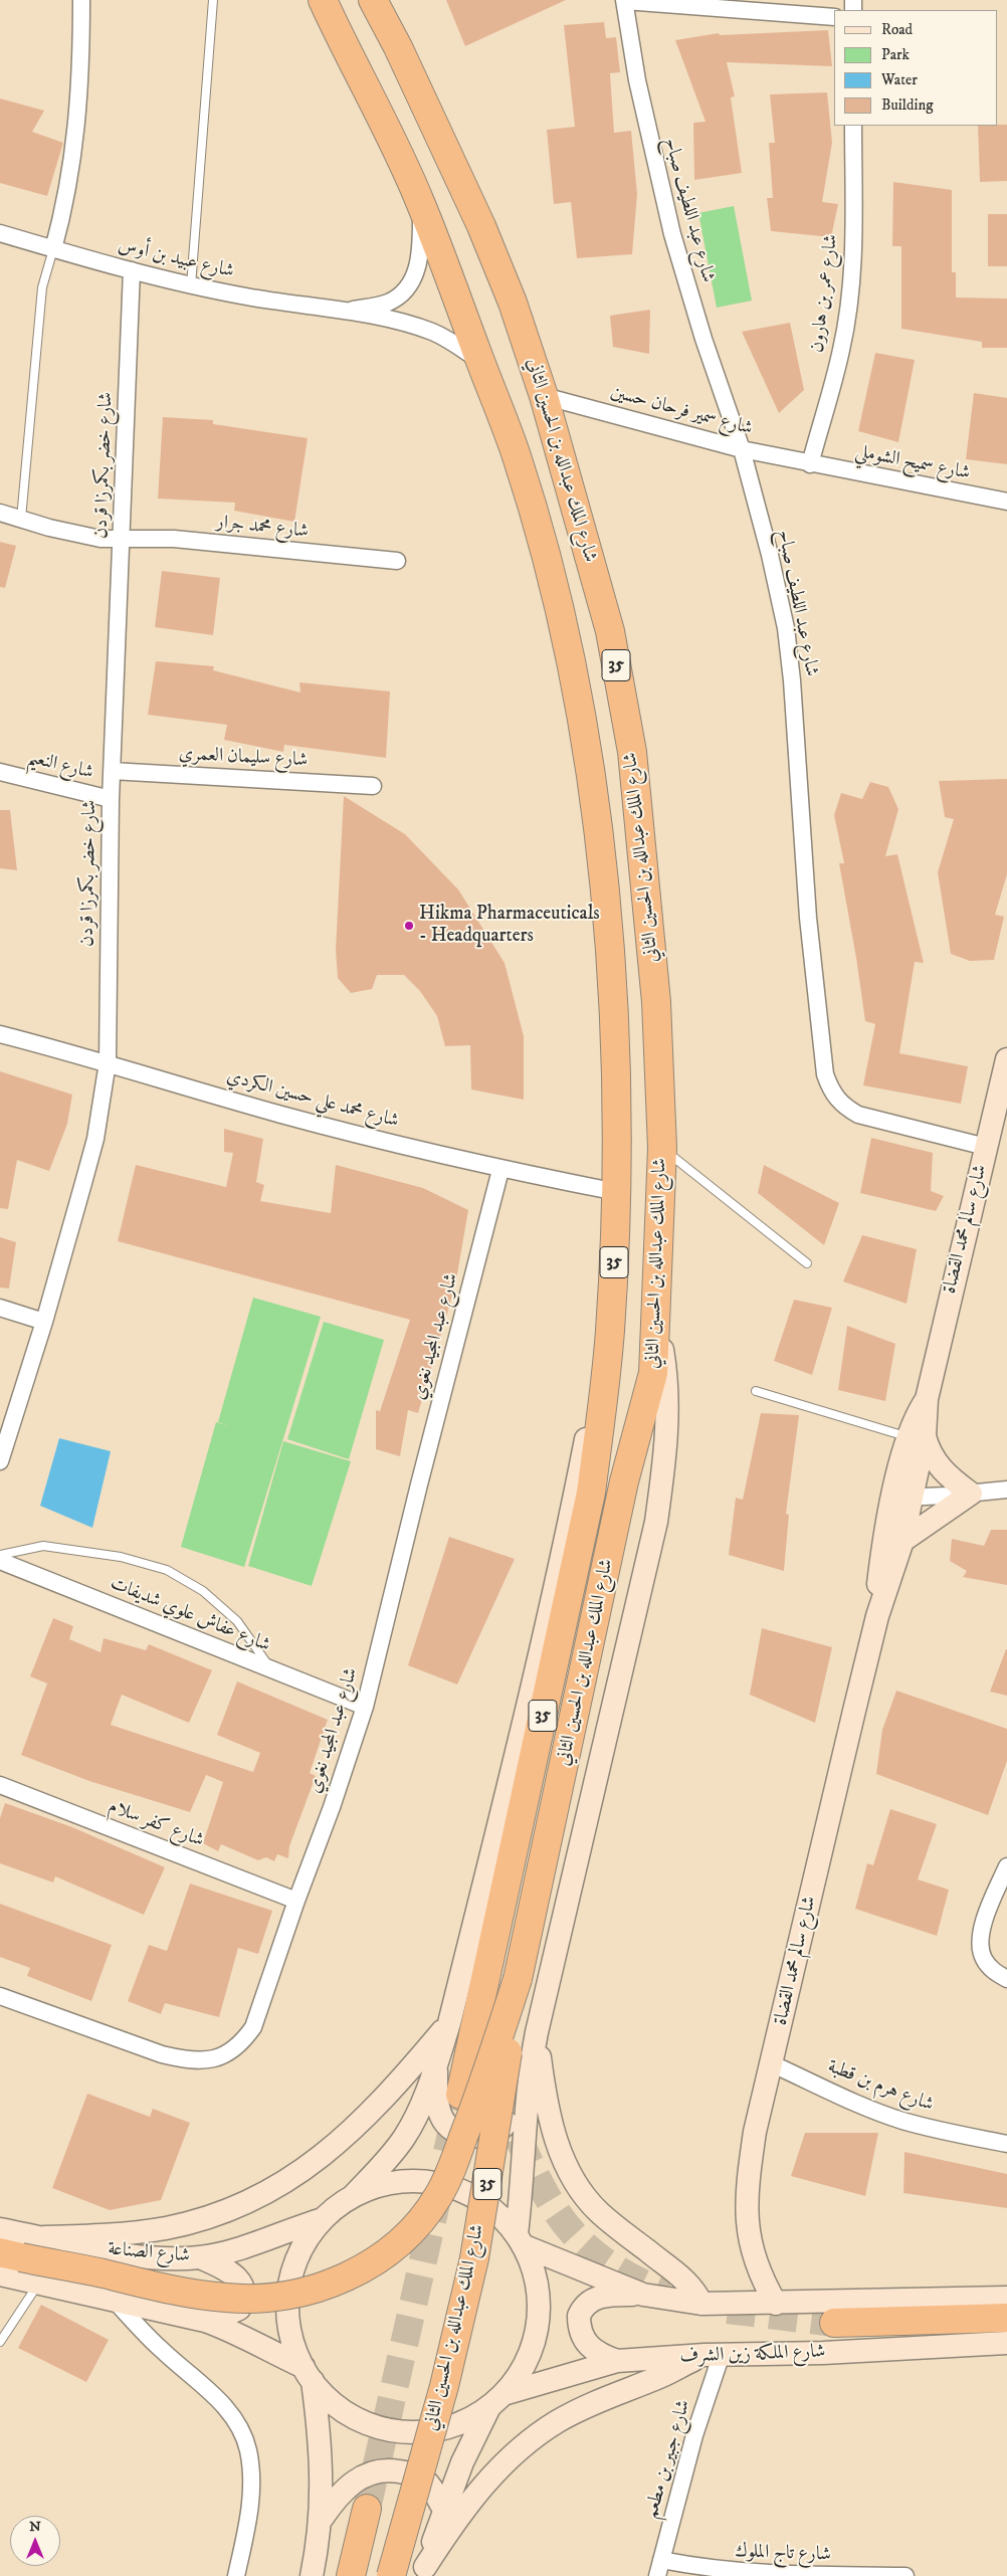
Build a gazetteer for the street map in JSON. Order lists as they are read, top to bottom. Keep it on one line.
{"streets":{"highway":["شارع الملك عبدالله بن الحسين الثاني","35"],"main road":["شارع سالم محمد القضاة","شارع الصناعة","شارع الملكة زين الشرف"],"street":["شارع عبد اللطيف صباح","شارع عبيد بن أوس","شارع عمر بن هارون","شارع سمير فرحان حسين","شارع سميح الشوملي","شارع خضر بكمرزا قردن","شارع محمد جرار","شارع سليمان العمري","شارع النعيم","شارع محمد علي حسين الكردي","شارع عبد المجيد نغوي","شارع عفاش علوي شديفات","شارع كفر سلام","شارع هرم بن قطبة","شارع جبير بن مطعم","شارع تاج الملوك"]},"crossings":[["شارع عبد اللطيف صباح","شارع سمير فرحان حسين"],["شارع عبد اللطيف صباح","شارع سالم محمد القضاة"],["شارع عبيد بن أوس","شارع الملك عبدالله بن الحسين الثاني"],["شارع عبيد بن أوس","شارع خضر بكمرزا قردن"],["شارع عمر بن هارون","شارع سمير فرحان حسين"],["شارع عمر بن هارون","شارع سميح الشوملي"],["شارع سمير فرحان حسين","شارع الملك عبدالله بن الحسين الثاني"],["شارع سمير فرحان حسين","شارع سميح الشوملي"],["شارع الملك عبدالله بن الحسين الثاني","شارع محمد علي حسين الكردي"],["شارع خضر بكمرزا قردن","شارع محمد جرار"],["شارع خضر بكمرزا قردن","شارع سليمان العمري"],["شارع خضر بكمرزا قردن","شارع النعيم"],["شارع خضر بكمرزا قردن","شارع محمد علي حسين الكردي"],["شارع محمد علي حسين الكردي","شارع عبد المجيد نغوي"],["شارع سالم محمد القضاة","شارع هرم بن قطبة"],["شارع عبد المجيد نغوي","شارع عفاش علوي شديفات"],["شارع عبد المجيد نغوي","شارع كفر سلام"],["شارع الملكة زين الشرف","شارع جبير بن مطعم"],["شارع جبير بن مطعم","شارع تاج الملوك"]],"places":["Hikma Pharmaceuticals - Headquarters"],"legend":["Road","Park","Water","Building"],"north":"top"}
